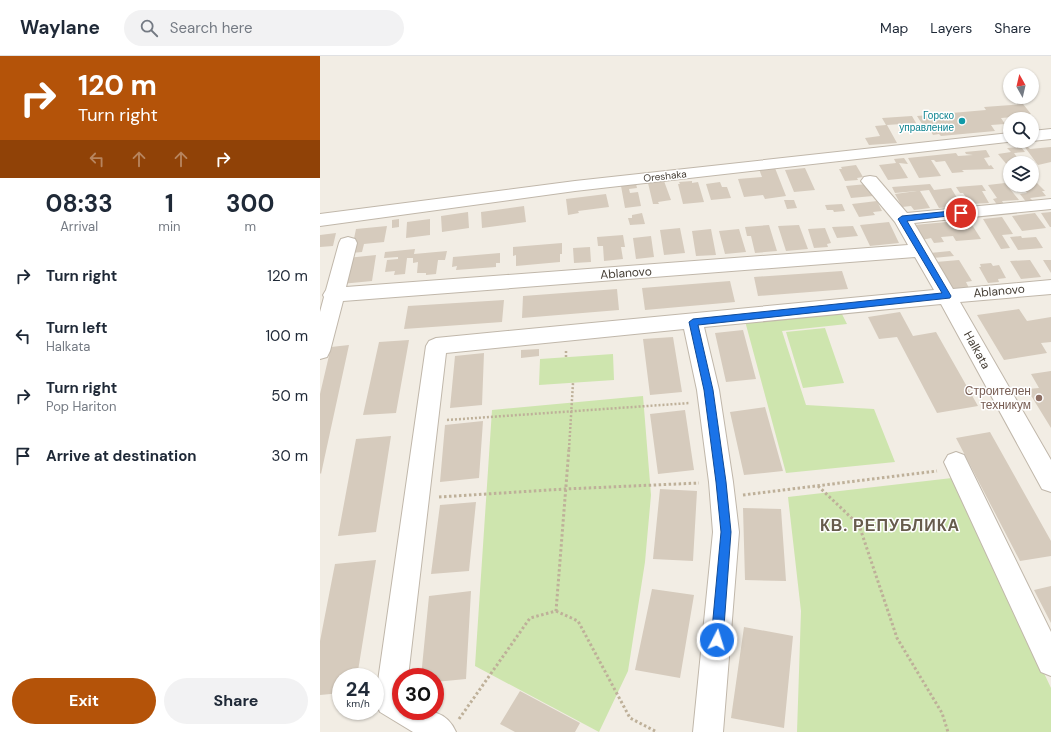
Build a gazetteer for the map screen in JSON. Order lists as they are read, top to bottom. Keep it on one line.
{"streets":{"street":["Oreshaka","Ablanovo","Halkata"]},"crossings":[["Ablanovo","Halkata"]],"districts":["КВ. РЕПУБЛИКА"],"places":["Горско управление","Строителен техникум"],"north":"top","page":{"header":"Waylane","search":"Search here","nav":["Map","Layers","Share"],"turn":["120 m","Turn right"],"eta":["08:33","Arrival","1","min","300","m"],"list":[{"name":"Turn right","value":"120 m"},{"name":"Turn left","note":"Halkata","value":"100 m"},{"name":"Turn right","note":"Pop Hariton","value":"50 m"},{"name":"Arrive at destination","value":"30 m"}],"speed":"24 km/h","limit":"30","buttons":["Exit","Share"]}}
